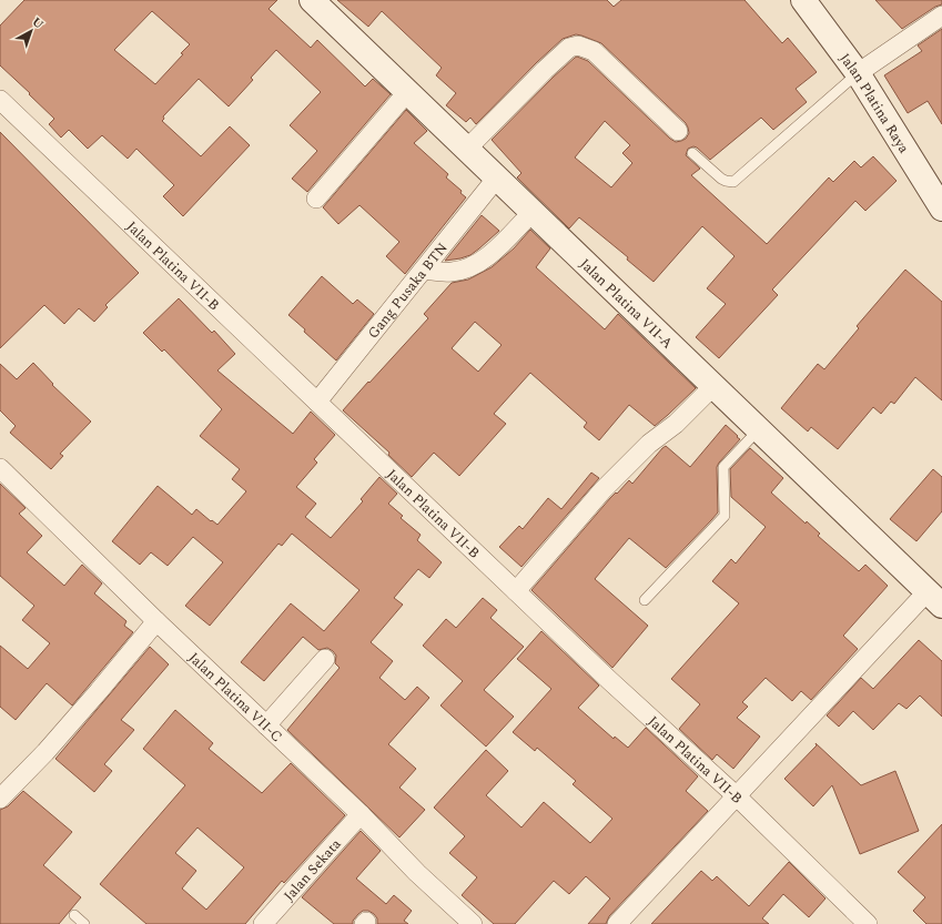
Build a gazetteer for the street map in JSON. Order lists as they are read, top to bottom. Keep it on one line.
{"streets":{"main road":["Jalan Platina Raya","Jalan Platina VII-A"],"street":["Jalan Platina VII-B","Gang Pusaka BTN","Jalan Platina VII-C","Jalan Sekata"]},"crossings":[["Jalan Platina VII-B","Gang Pusaka BTN"],["Gang Pusaka BTN","Jalan Platina VII-A"],["Jalan Platina VII-C","Jalan Sekata"]],"north":"top right"}
